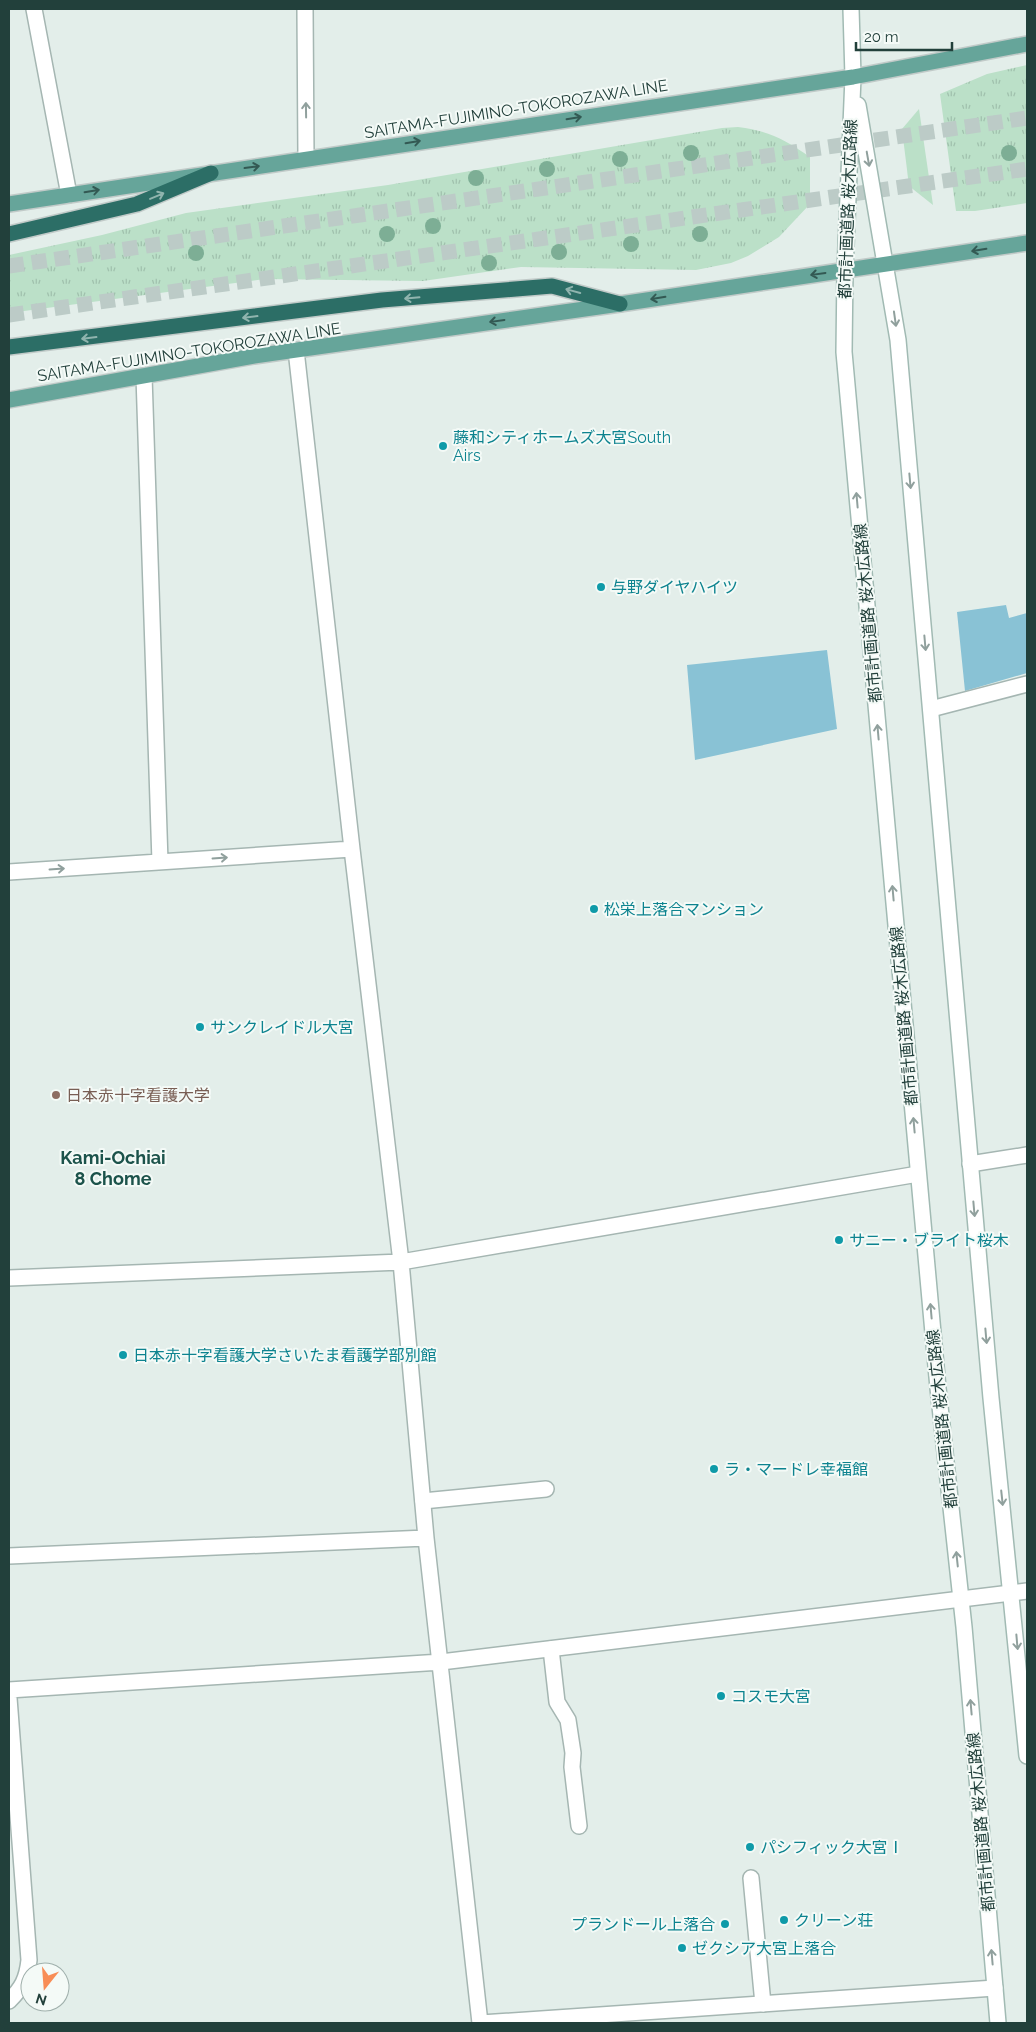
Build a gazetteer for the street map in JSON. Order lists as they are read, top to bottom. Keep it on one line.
{"streets":{"main road":["SAITAMA-FUJIMINO-TOKOROZAWA LINE"],"street":["都市計画道路 桜木広路線"]},"crossings":[["SAITAMA-FUJIMINO-TOKOROZAWA LINE","都市計画道路 桜木広路線"]],"districts":["Kami-Ochiai 8 Chome"],"places":["藤和シティホームズ大宮South Airs","与野ダイヤハイツ","松栄上落合マンション","サンクレイドル大宮","日本赤十字看護大学","サニー・ブライト桜木","日本赤十字看護大学さいたま看護学部別館","ラ・マードレ幸福館","コスモ大宮","パシフィック大宮Ⅰ","クリーン荘","プランドール上落合","ゼクシア大宮上落合"],"scale_bar":"20 m","north":"bottom"}
